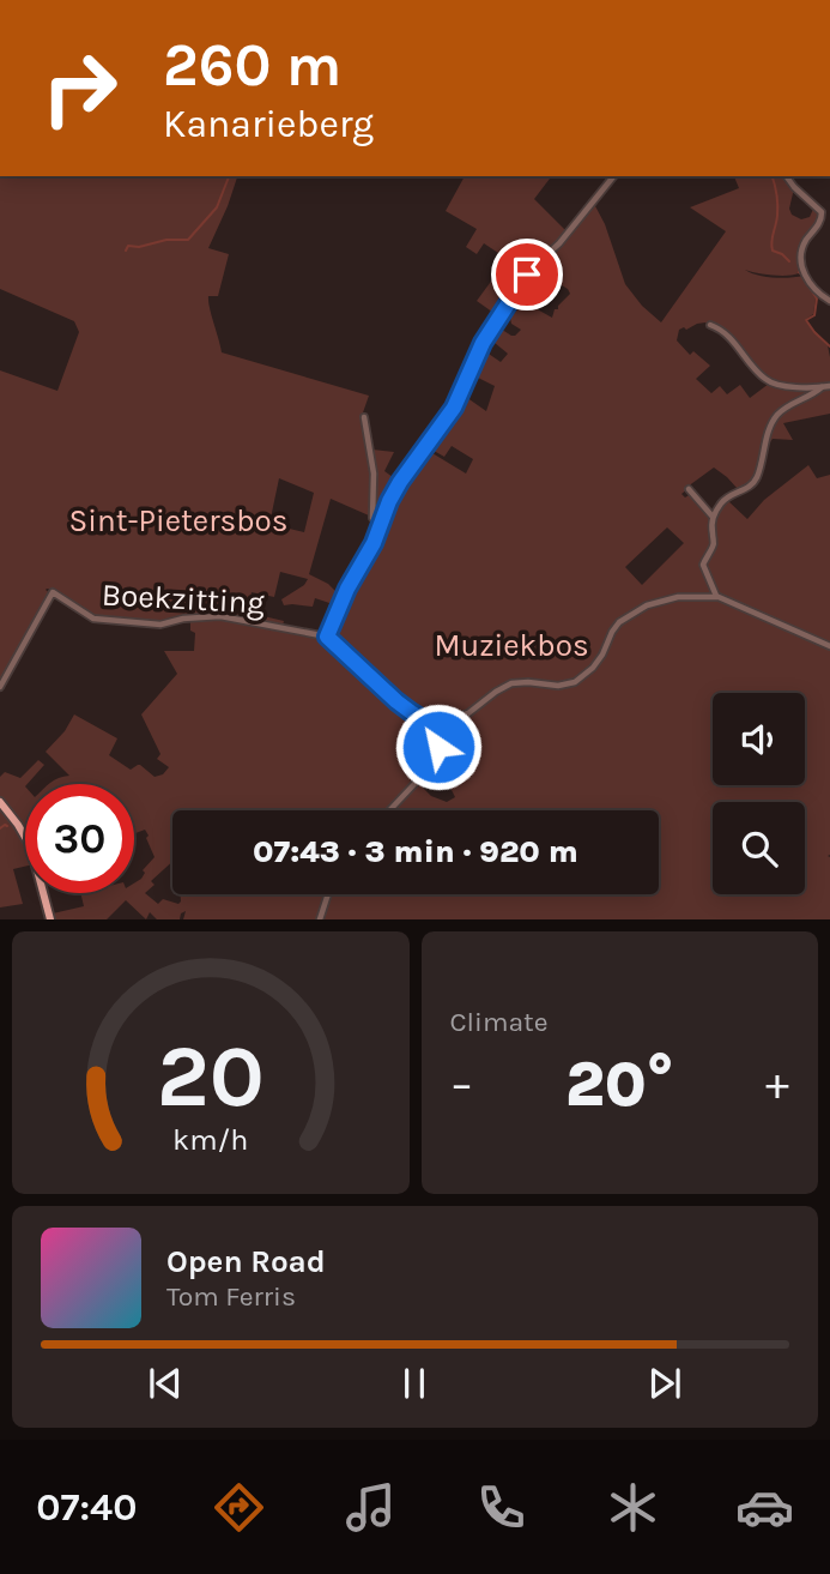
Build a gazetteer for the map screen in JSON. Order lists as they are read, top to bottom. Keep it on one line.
{"streets":{"street":["Boekzitting"]},"parks":["Sint-Pietersbos","Muziekbos"],"page":{"turn":["260 m","Kanarieberg"],"limit":"30","trip":"07:43 · 3 min · 920 m","tile":"Climate","heat":["−","20°","+"],"song":["Open Road","Tom Ferris"],"tabs":"07:40","gauge":["20","km/h"]}}
